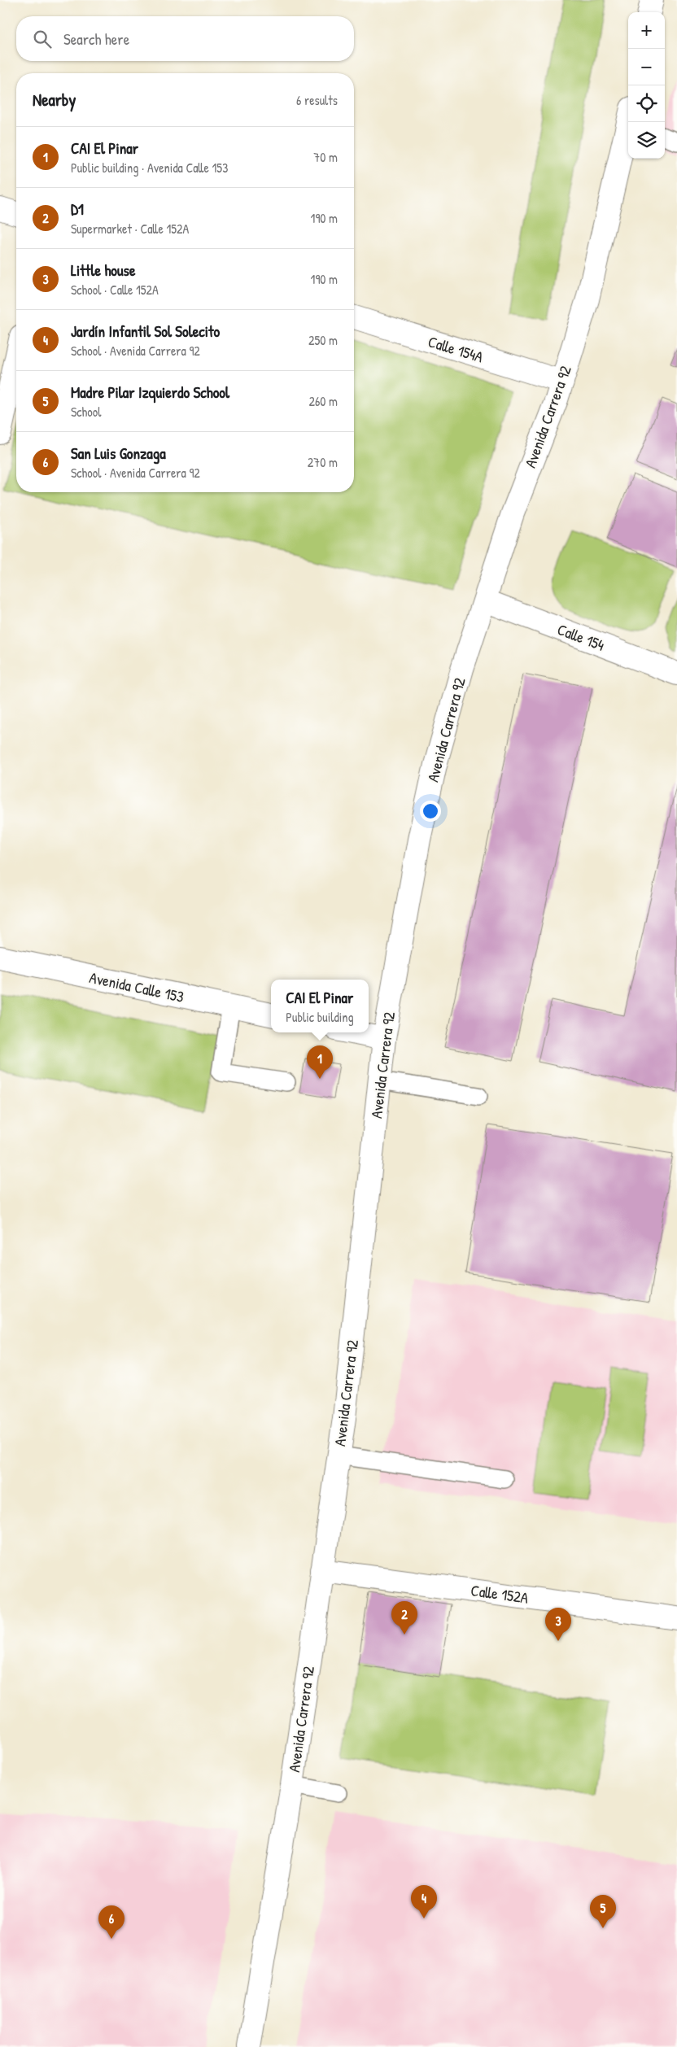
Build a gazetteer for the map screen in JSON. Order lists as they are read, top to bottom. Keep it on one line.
{"streets":{"main road":["Calle 154A","Avenida Carrera 92","Calle 154","Avenida Calle 153","Calle 152A"]},"crossings":[["Calle 154A","Avenida Carrera 92"],["Avenida Carrera 92","Calle 154"],["Avenida Carrera 92","Calle 152A"]],"page":{"map_buttons":["+","−"],"search":"Search here","heading":["Nearby","6 results"],"list":[{"mark":"1","name":"CAI El Pinar","note":"Public building · Avenida Calle 153","value":"70 m"},{"mark":"2","name":"D1","note":"Supermarket · Calle 152A","value":"190 m"},{"mark":"3","name":"Little house","note":"School · Calle 152A","value":"190 m"},{"mark":"4","name":"Jardín Infantil Sol Solecito","note":"School · Avenida Carrera 92","value":"250 m"},{"mark":"5","name":"Madre Pilar Izquierdo School","note":"School","value":"260 m"},{"mark":"6","name":"San Luis Gonzaga","note":"School · Avenida Carrera 92","value":"270 m"}],"popup":["CAI El Pinar","Public building"],"pins":["1","2","3","4","5","6"]}}
